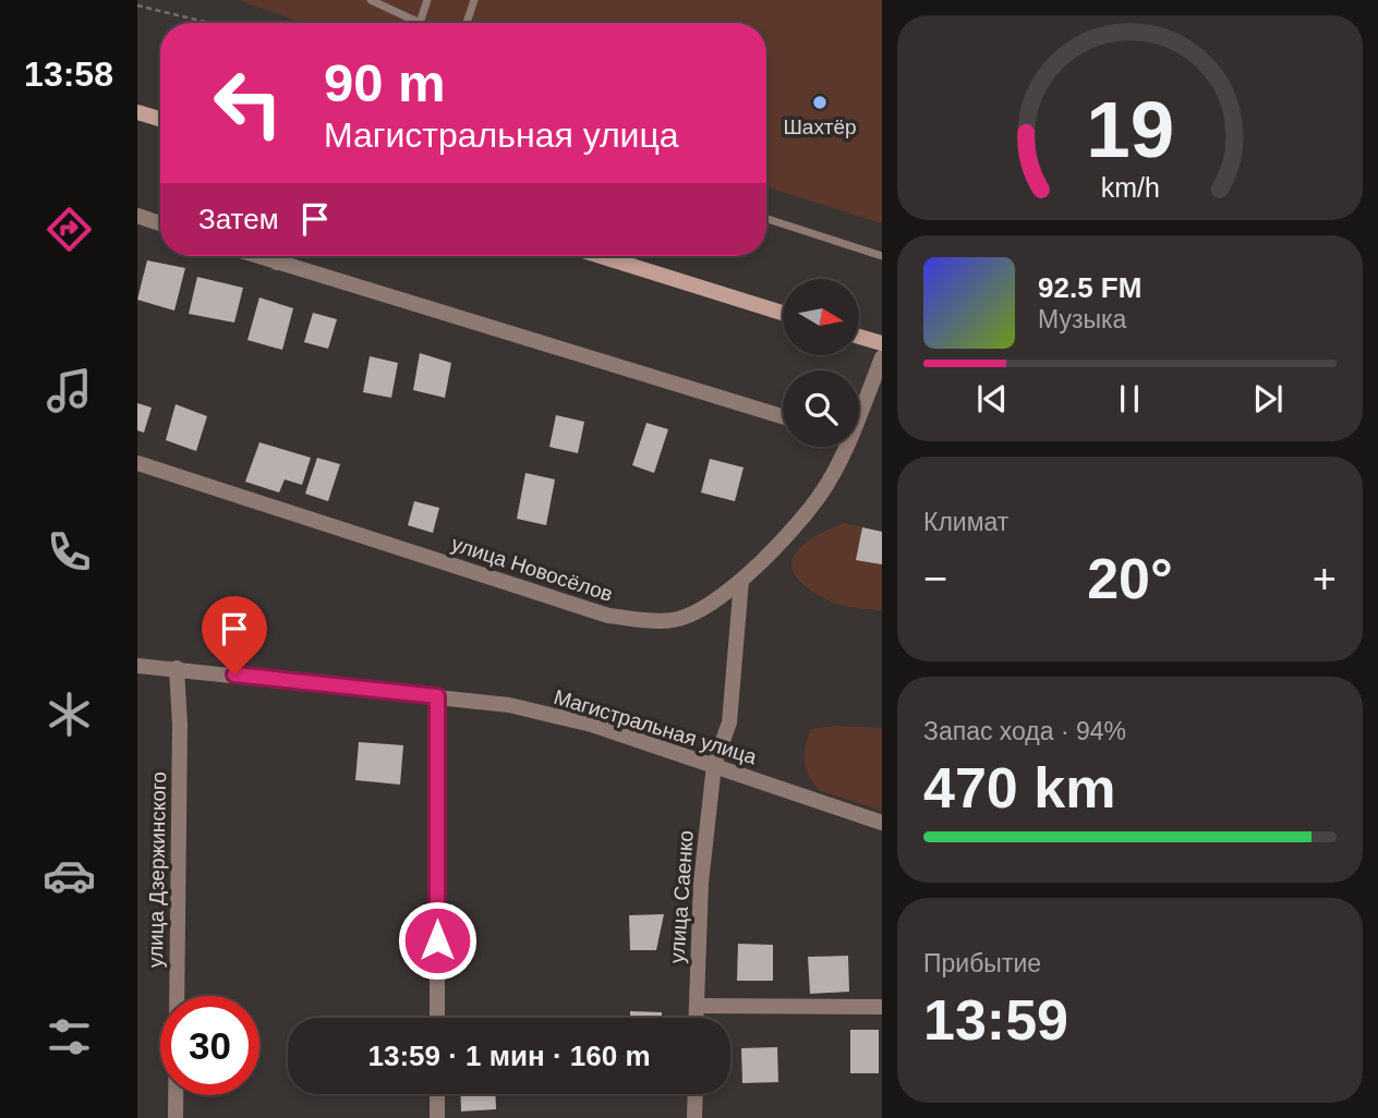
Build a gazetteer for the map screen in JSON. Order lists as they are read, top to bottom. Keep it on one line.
{"streets":{"street":["улица Новосёлов","Магистральная улица","улица Дзержинского","улица Саенко"]},"crossings":[["улица Новосёлов","улица Саенко"],["Магистральная улица","улица Дзержинского"],["Магистральная улица","улица Саенко"]],"places":["Шахтёр"],"north":"right","page":{"tabs":"13:58","turn":["90 m","Магистральная улица"],"then":"Затем","song":["92.5 FM","Музыка"],"tile":["Климат",["Запас хода · 94%","470 km"],["Прибытие","13:59"]],"heat":["−","20°","+"],"limit":"30","trip":"13:59 · 1 мин · 160 m","gauge":["19","km/h"]}}
